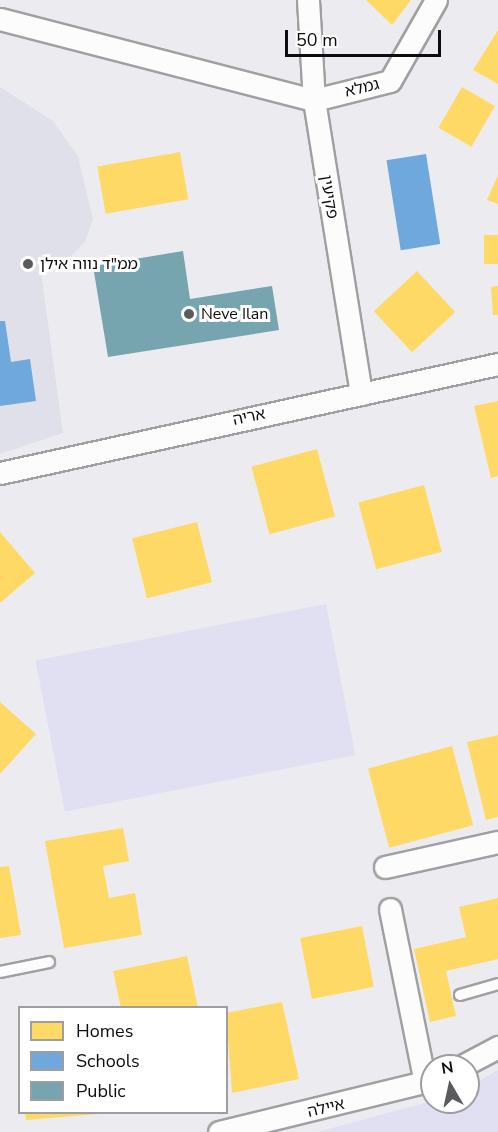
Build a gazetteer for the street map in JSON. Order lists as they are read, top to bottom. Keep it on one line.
{"streets":{"street":["גמלא","פקיעין","אריה","איילה"]},"crossings":[["גמלא","פקיעין"],["פקיעין","אריה"]],"places":["ממ\"ד נווה אילן","Neve Ilan"],"legend":["Homes","Schools","Public"],"scale_bar":"50 m","north":"top"}
